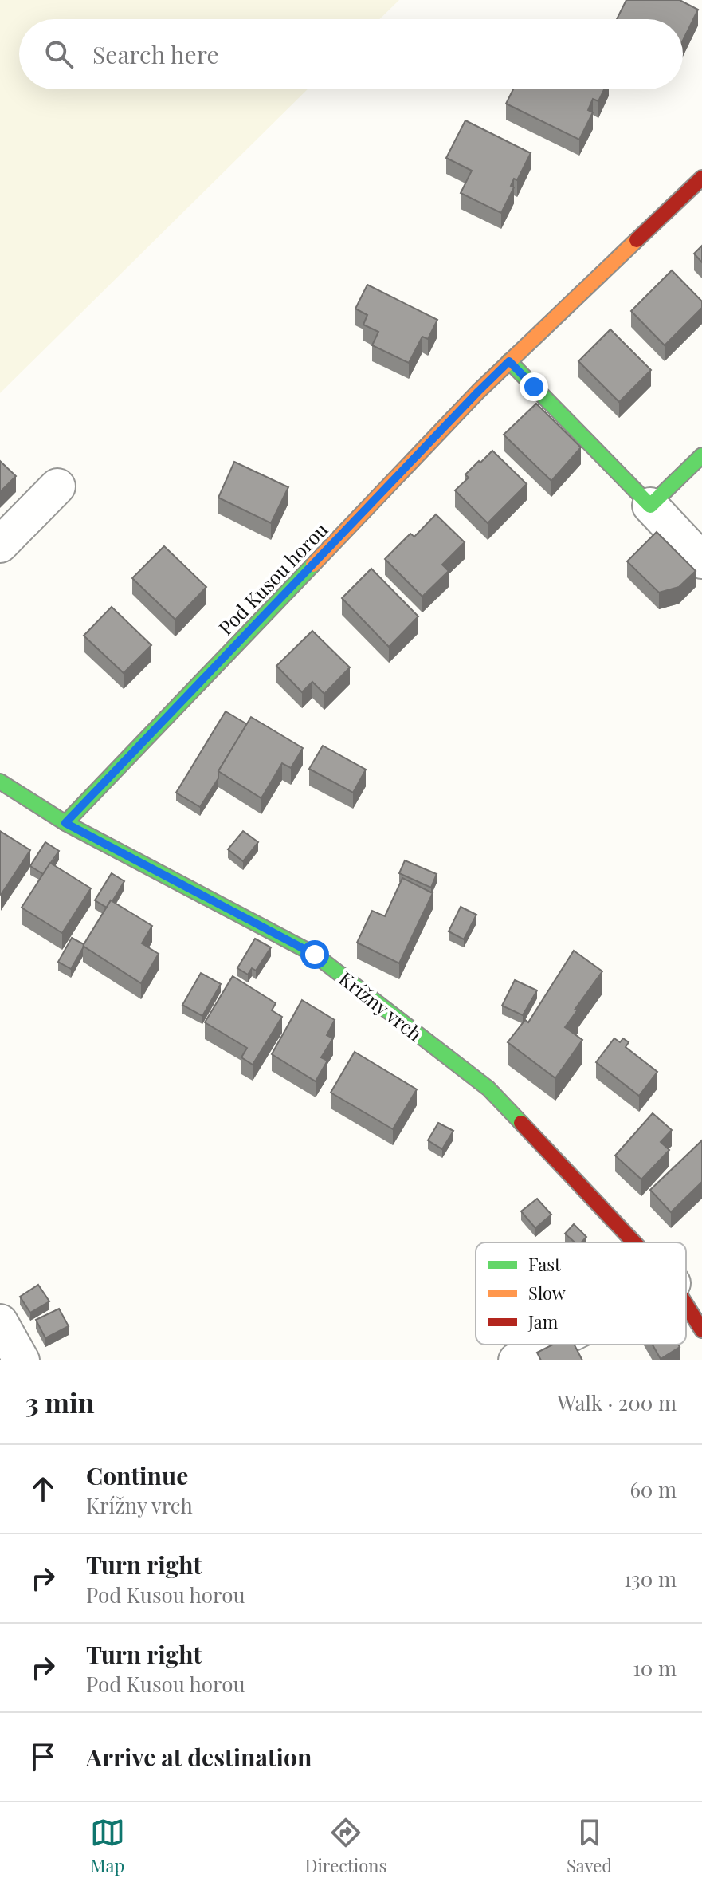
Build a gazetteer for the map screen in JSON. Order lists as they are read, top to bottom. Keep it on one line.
{"streets":{"street":["Pod Kusou horou","Krížny vrch"]},"crossings":[["Pod Kusou horou","Krížny vrch"]],"legend":["Fast","Slow","Jam"],"page":{"search":"Search here","heading":["3 min","Walk · 200 m"],"list":[["Continue","Krížny vrch","60 m"],["Turn right","Pod Kusou horou","130 m"],["Turn right","Pod Kusou horou","10 m"],"Arrive at destination"],"nav":["Map","Directions","Saved"]}}
